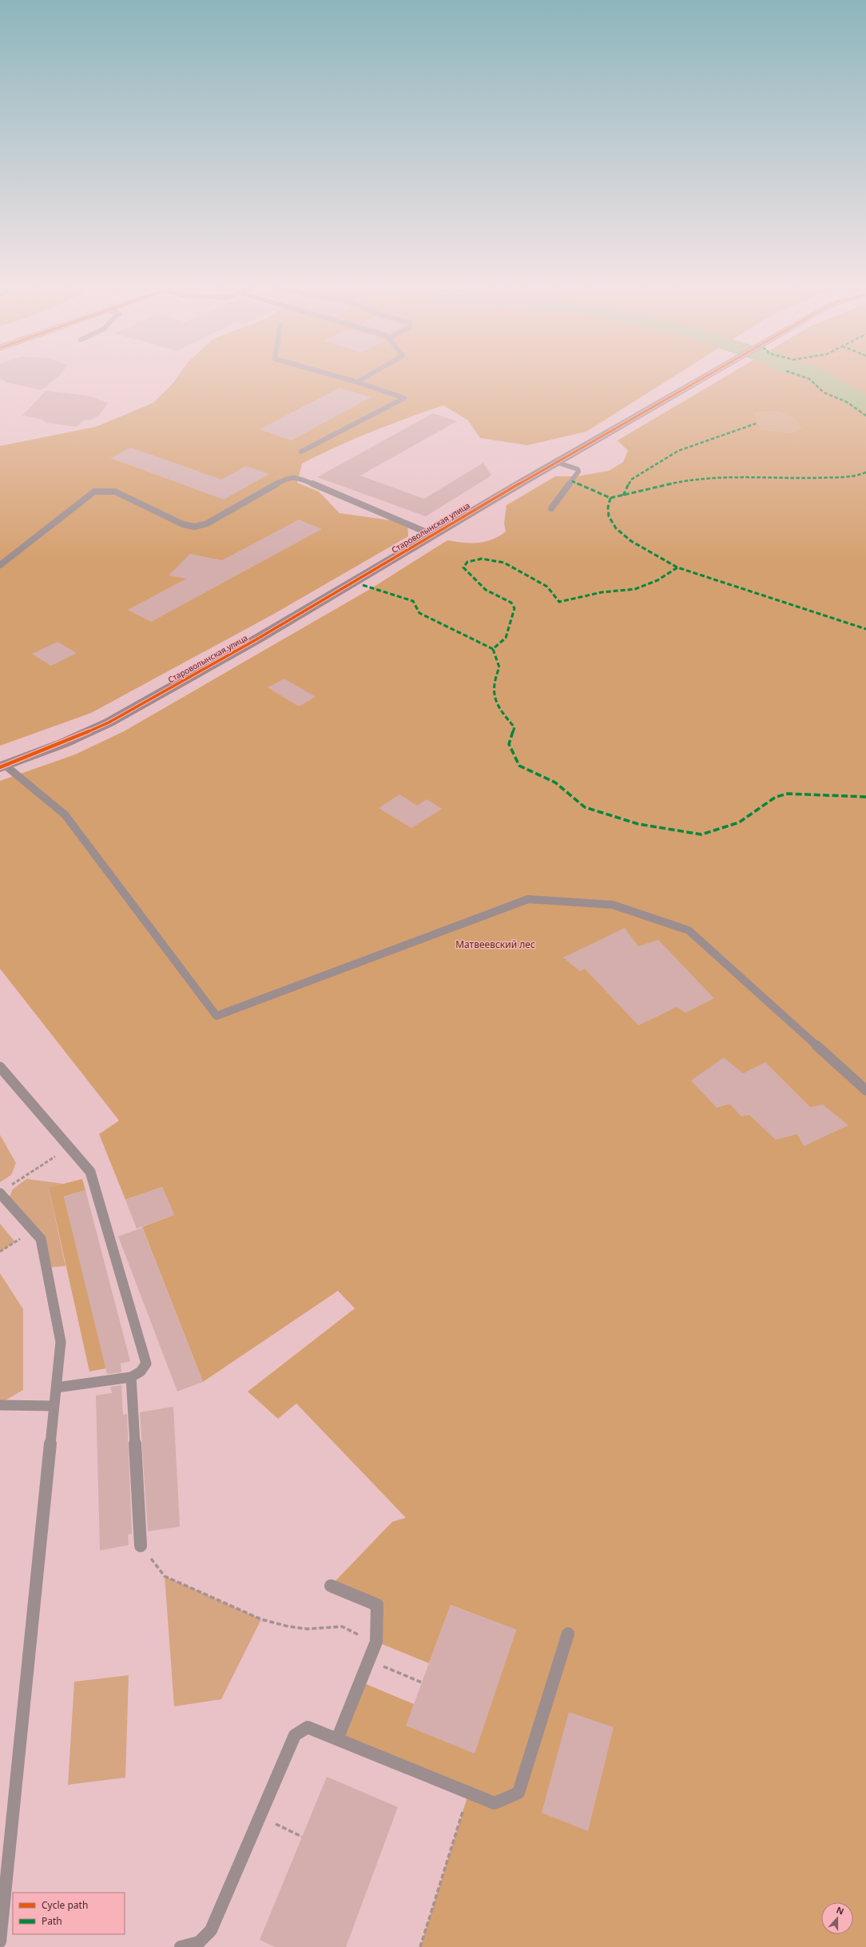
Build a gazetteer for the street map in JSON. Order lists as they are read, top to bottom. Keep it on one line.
{"streets":{"street":["Староволынская улица"]},"parks":["Матвеевский лес"],"legend":["Cycle path","Path"],"north":"top"}
